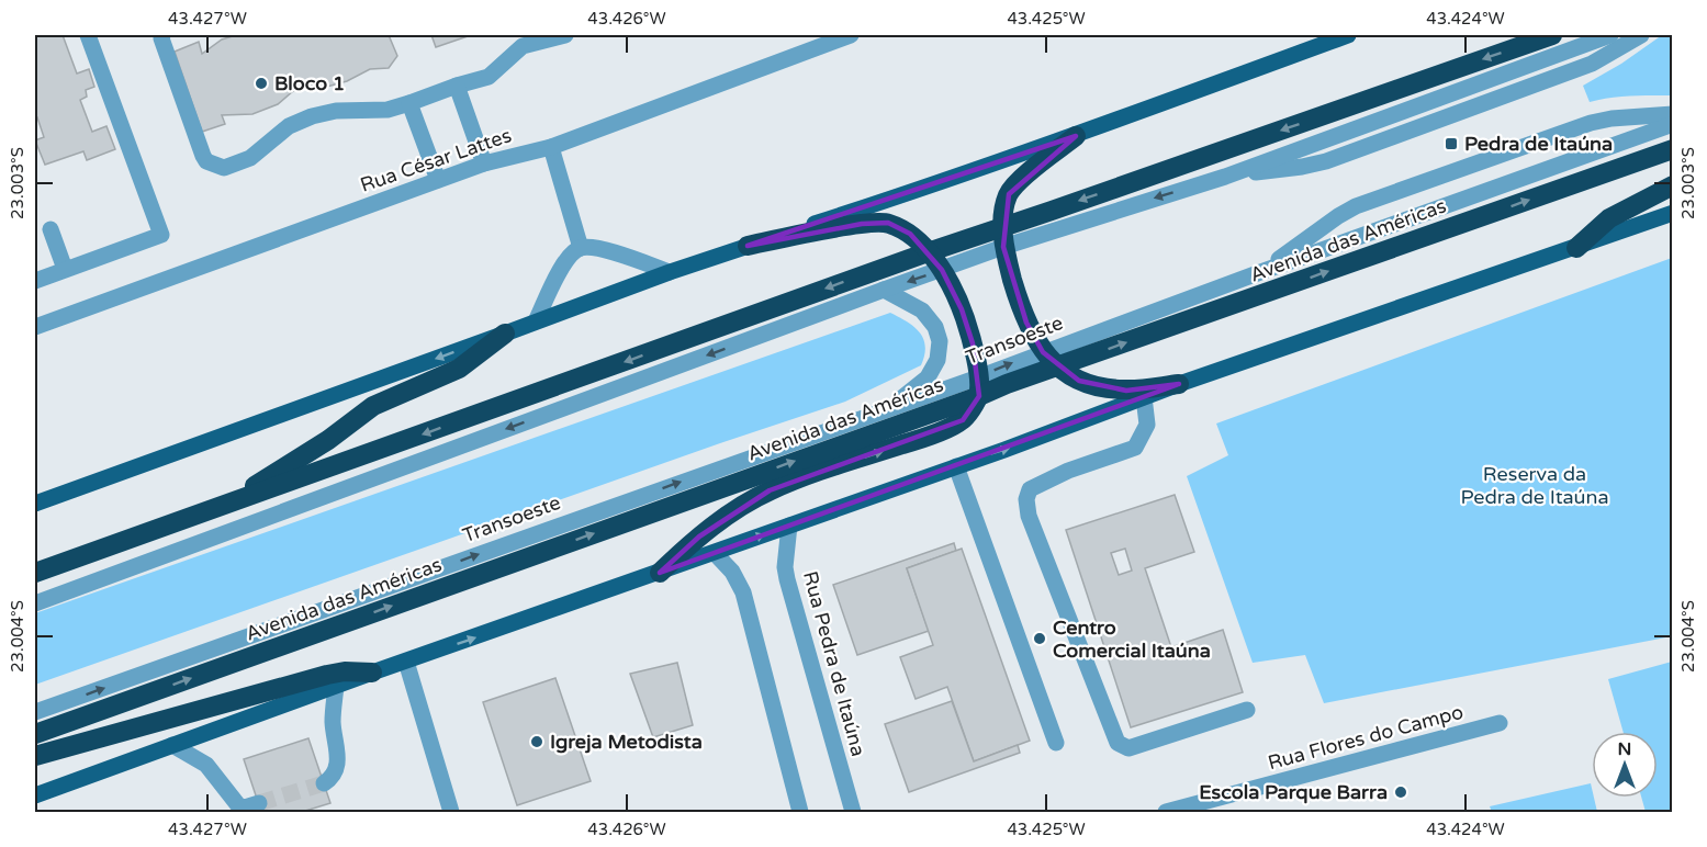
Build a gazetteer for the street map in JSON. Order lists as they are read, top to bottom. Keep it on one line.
{"streets":{"highway":["Avenida das Américas"],"street":["Rua César Lattes","Transoeste","Rua Pedra de Itaúna","Rua Flores do Campo"]},"crossings":[["Avenida das Américas","Transoeste"]],"parks":["Reserva da Pedra de Itaúna"],"places":{"other":["Bloco 1","Centro Comercial Itaúna","Igreja Metodista","Escola Parque Barra"],"transit":["Pedra de Itaúna"]},"north":"top","coordinates":["43.427°W","43.426°W","43.425°W","43.424°W","23.003°S","23.004°S"]}
